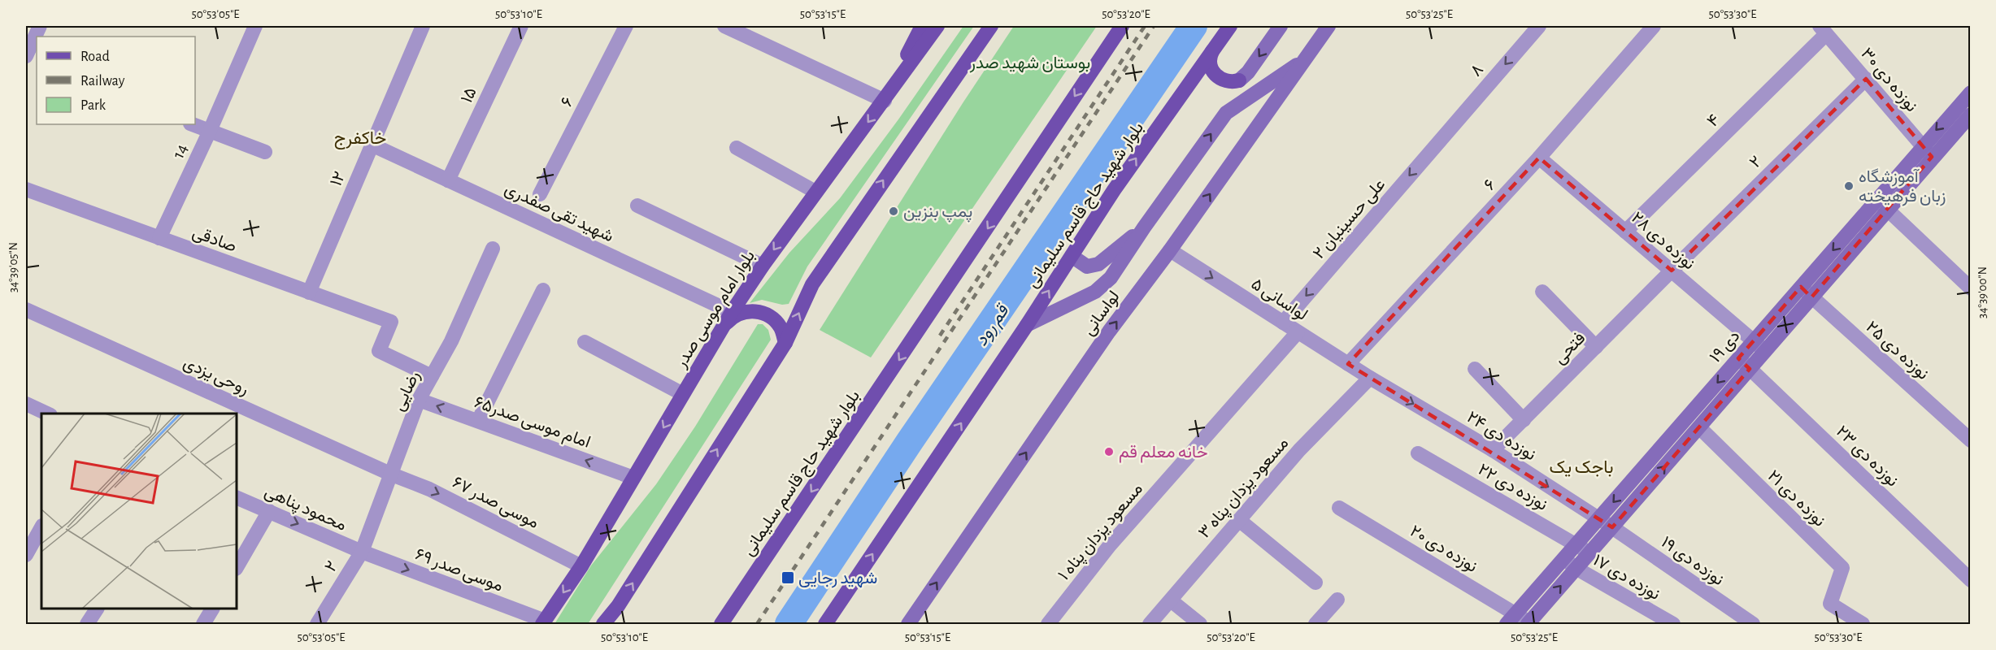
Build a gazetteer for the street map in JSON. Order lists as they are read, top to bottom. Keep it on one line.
{"streets":{"main road":["بلوار شهید حاج قاسم سلیمانی","بلوار امام موسی صدر","لواسانی","۱۹ دی"],"street":["۸","نوزده دی ۳۰","۱۵","۶","۴","14","۲","۱۲","شهید تقی صفدری","۲ علی حسینیان","صادقی","نوزده دی ۲۸","لواسانی ۵","فتحی","نوزده دی ۲۵","روحی یزدی","رضایی","امام موسی صدر۶۵","نوزده دی ۲۴","نوزده دی ۲۳","نوزده دی ۲۲","۳ مسعود یزدان پناه","نوزده دی ۲۱","موسی صدر ۶۷","محمود پناهی","۱ مسعود یزدان پناه","نوزده دی ۲۰","نوزده دی ۱۹","موسی صدر ۶۹","نوزده دی ۱۷"]},"crossings":[["۸","۲ علی حسینیان"],["نوزده دی ۳۰","۴"],["نوزده دی ۳۰","۲"],["نوزده دی ۳۰","۱۹ دی"],["۱۵","شهید تقی صفدری"],["۶","نوزده دی ۲۸"],["۶","لواسانی ۵"],["۴","نوزده دی ۲۸"],["14","صادقی"],["۲","نوزده دی ۲۸"],["۲","فتحی"],["۲","رضایی"],["۲","محمود پناهی"],["۲","موسی صدر ۶۹"],["۱۲","شهید تقی صفدری"],["۱۲","صادقی"],["شهید تقی صفدری","بلوار امام موسی صدر"],["۲ علی حسینیان","لواسانی ۵"],["صادقی","رضایی"],["نوزده دی ۲۸","۱۹ دی"],["نوزده دی ۲۸","فتحی"],["لواسانی ۵","لواسانی"],["لواسانی ۵","نوزده دی ۲۴"],["لواسانی ۵","۳ مسعود یزدان پناه"],["لواسانی ۵","۱ مسعود یزدان پناه"],["بلوار امام موسی صدر","امام موسی صدر۶۵"],["بلوار امام موسی صدر","موسی صدر ۶۷"],["بلوار امام موسی صدر","موسی صدر ۶۹"],["۱۹ دی","نوزده دی ۲۵"],["۱۹ دی","نوزده دی ۲۴"],["۱۹ دی","نوزده دی ۲۳"],["۱۹ دی","نوزده دی ۲۲"],["۱۹ دی","نوزده دی ۲۱"],["۱۹ دی","نوزده دی ۲۰"],["۱۹ دی","نوزده دی ۱۹"],["۱۹ دی","نوزده دی ۱۷"],["فتحی","نوزده دی ۲۴"],["روحی یزدی","رضایی"],["روحی یزدی","موسی صدر ۶۷"],["رضایی","امام موسی صدر۶۵"],["رضایی","موسی صدر ۶۷"],["رضایی","محمود پناهی"],["رضایی","موسی صدر ۶۹"],["نوزده دی ۲۴","۳ مسعود یزدان پناه"],["نوزده دی ۲۴","نوزده دی ۱۹"],["محمود پناهی","موسی صدر ۶۹"]],"one_way":["۸","۲ علی حسینیان","لواسانی ۵","نوزده دی ۲۴","موسی صدر ۶۷","محمود پناهی","موسی صدر ۶۹"],"districts":["خاکفرج","باجک یک"],"water":["قم رود"],"parks":["بوستان شهید صدر"],"places":{"other":["آموزشگاه زبان فرهیخته","پمپ بنزین","خانه معلم قم"],"transit":["شهید رجایی"]},"legend":["Road","Railway","Park"],"coordinates":["50°53'05\"E","50°53'10\"E","50°53'15\"E","50°53'20\"E","50°53'25\"E","50°53'30\"E","34°39'05\"N","34°39'00\"N"]}
